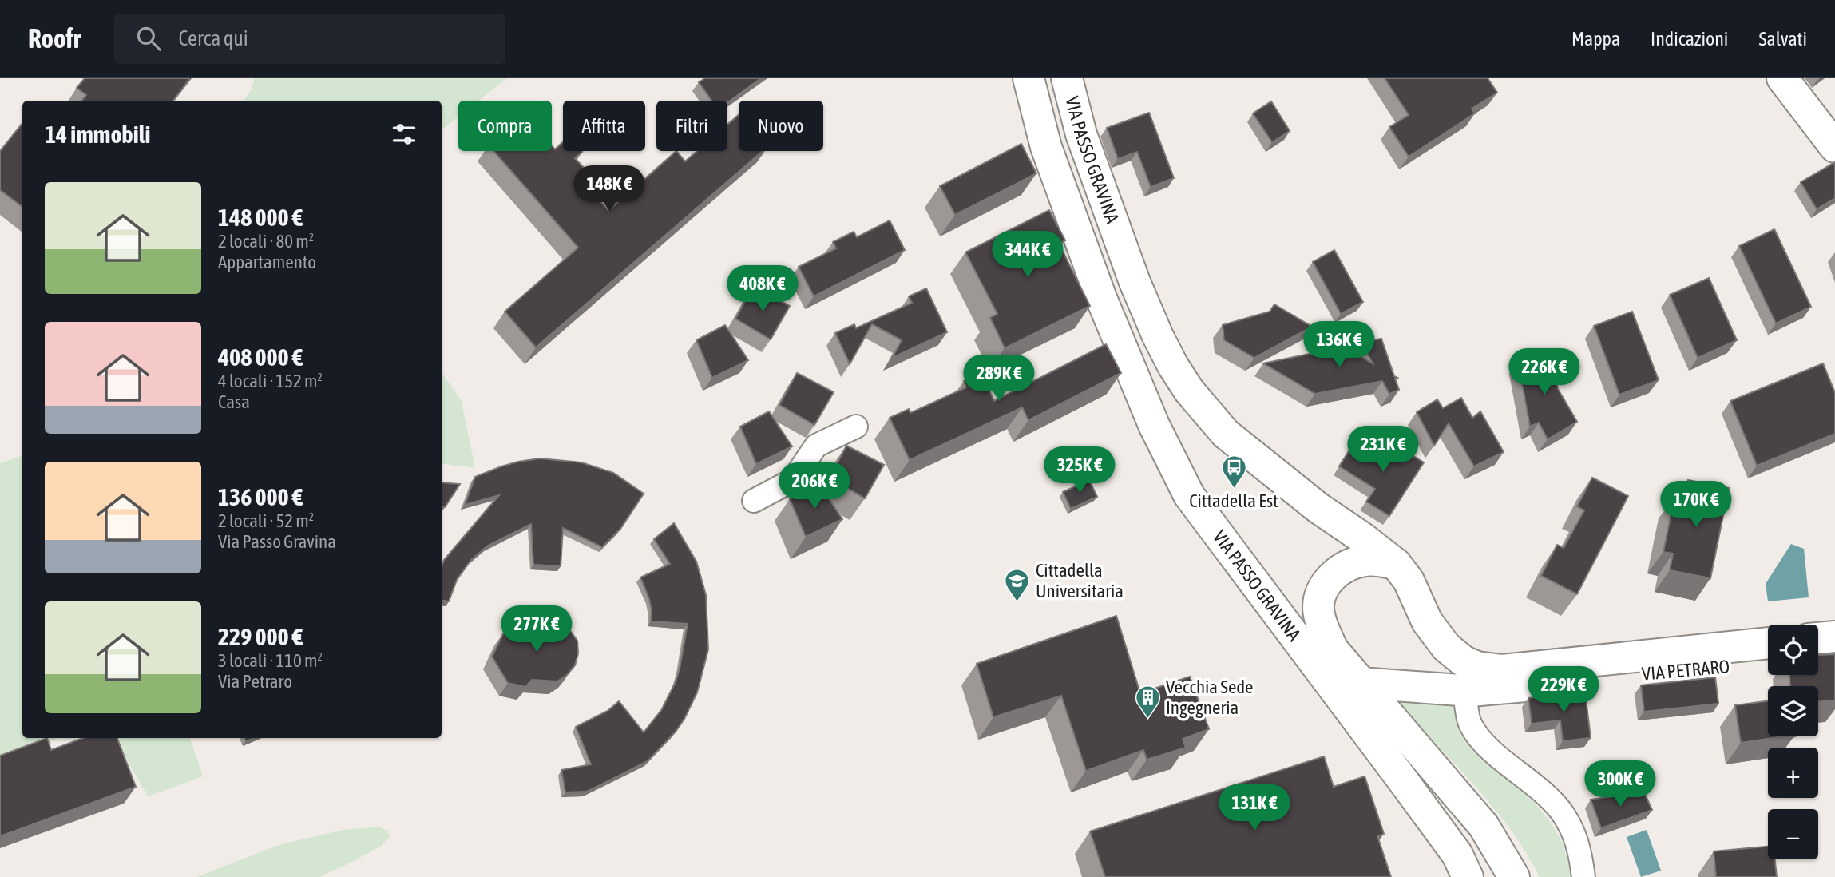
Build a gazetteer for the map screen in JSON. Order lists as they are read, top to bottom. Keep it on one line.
{"streets":{"main road":["VIA PASSO GRAVINA","VIA PETRARO"]},"crossings":[["VIA PASSO GRAVINA","VIA PETRARO"]],"places":{"bus stop":["Cittadella Est"],"school or university":["Cittadella Universitaria"],"building":["Vecchia Sede Ingegneria"]},"page":{"header":"Roofr","search":"Cerca qui","nav":["Mappa","Indicazioni","Salvati"],"chip":["Compra","Affitta","Filtri","Nuovo"],"heading":"14 immobili","price":["148K €","344K €","408K €","136K €","226K €","289K €","231K €","325K €","206K €","170K €","277K €","229K €","300K €","131K €"],"list":[{"name":"148 000 €","note":"2 locali · 80 m² · Appartamento"},{"name":"408 000 €","note":"4 locali · 152 m² · Casa"},{"name":"136 000 €","note":"2 locali · 52 m² · Via Passo Gravina"},{"name":"229 000 €","note":"3 locali · 110 m² · Via Petraro"}],"map_buttons":["+","−"]}}
